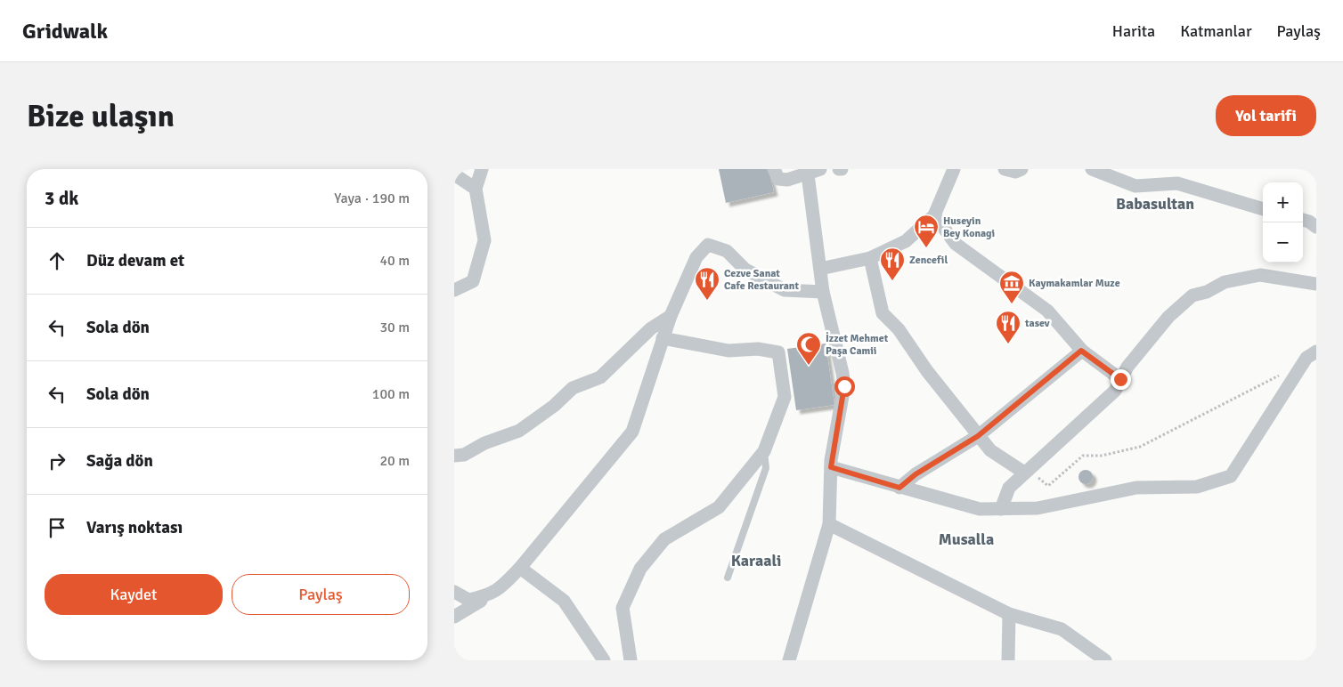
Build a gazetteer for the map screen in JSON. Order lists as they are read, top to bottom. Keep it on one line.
{"districts":["Babasultan","Musalla","Karaali"],"places":{"hotel":["Huseyin Bey Konagi"],"restaurant":["Zencefil","Cezve Sanat Cafe Restaurant","tasev"],"museum":["Kaymakamlar Muze"],"mosque":["İzzet Mehmet Paşa Camii"]},"page":{"header":"Gridwalk","nav":["Harita","Katmanlar","Paylaş"],"buttons":["Yol tarifi",["Kaydet","Paylaş"]],"title":"Bize ulaşın","heading":["3 dk","Yaya · 190 m"],"map_buttons":["+","−"],"list":[["Düz devam et","40 m"],["Sola dön","30 m"],["Sola dön","100 m"],["Sağa dön","20 m"],"Varış noktası"]}}
